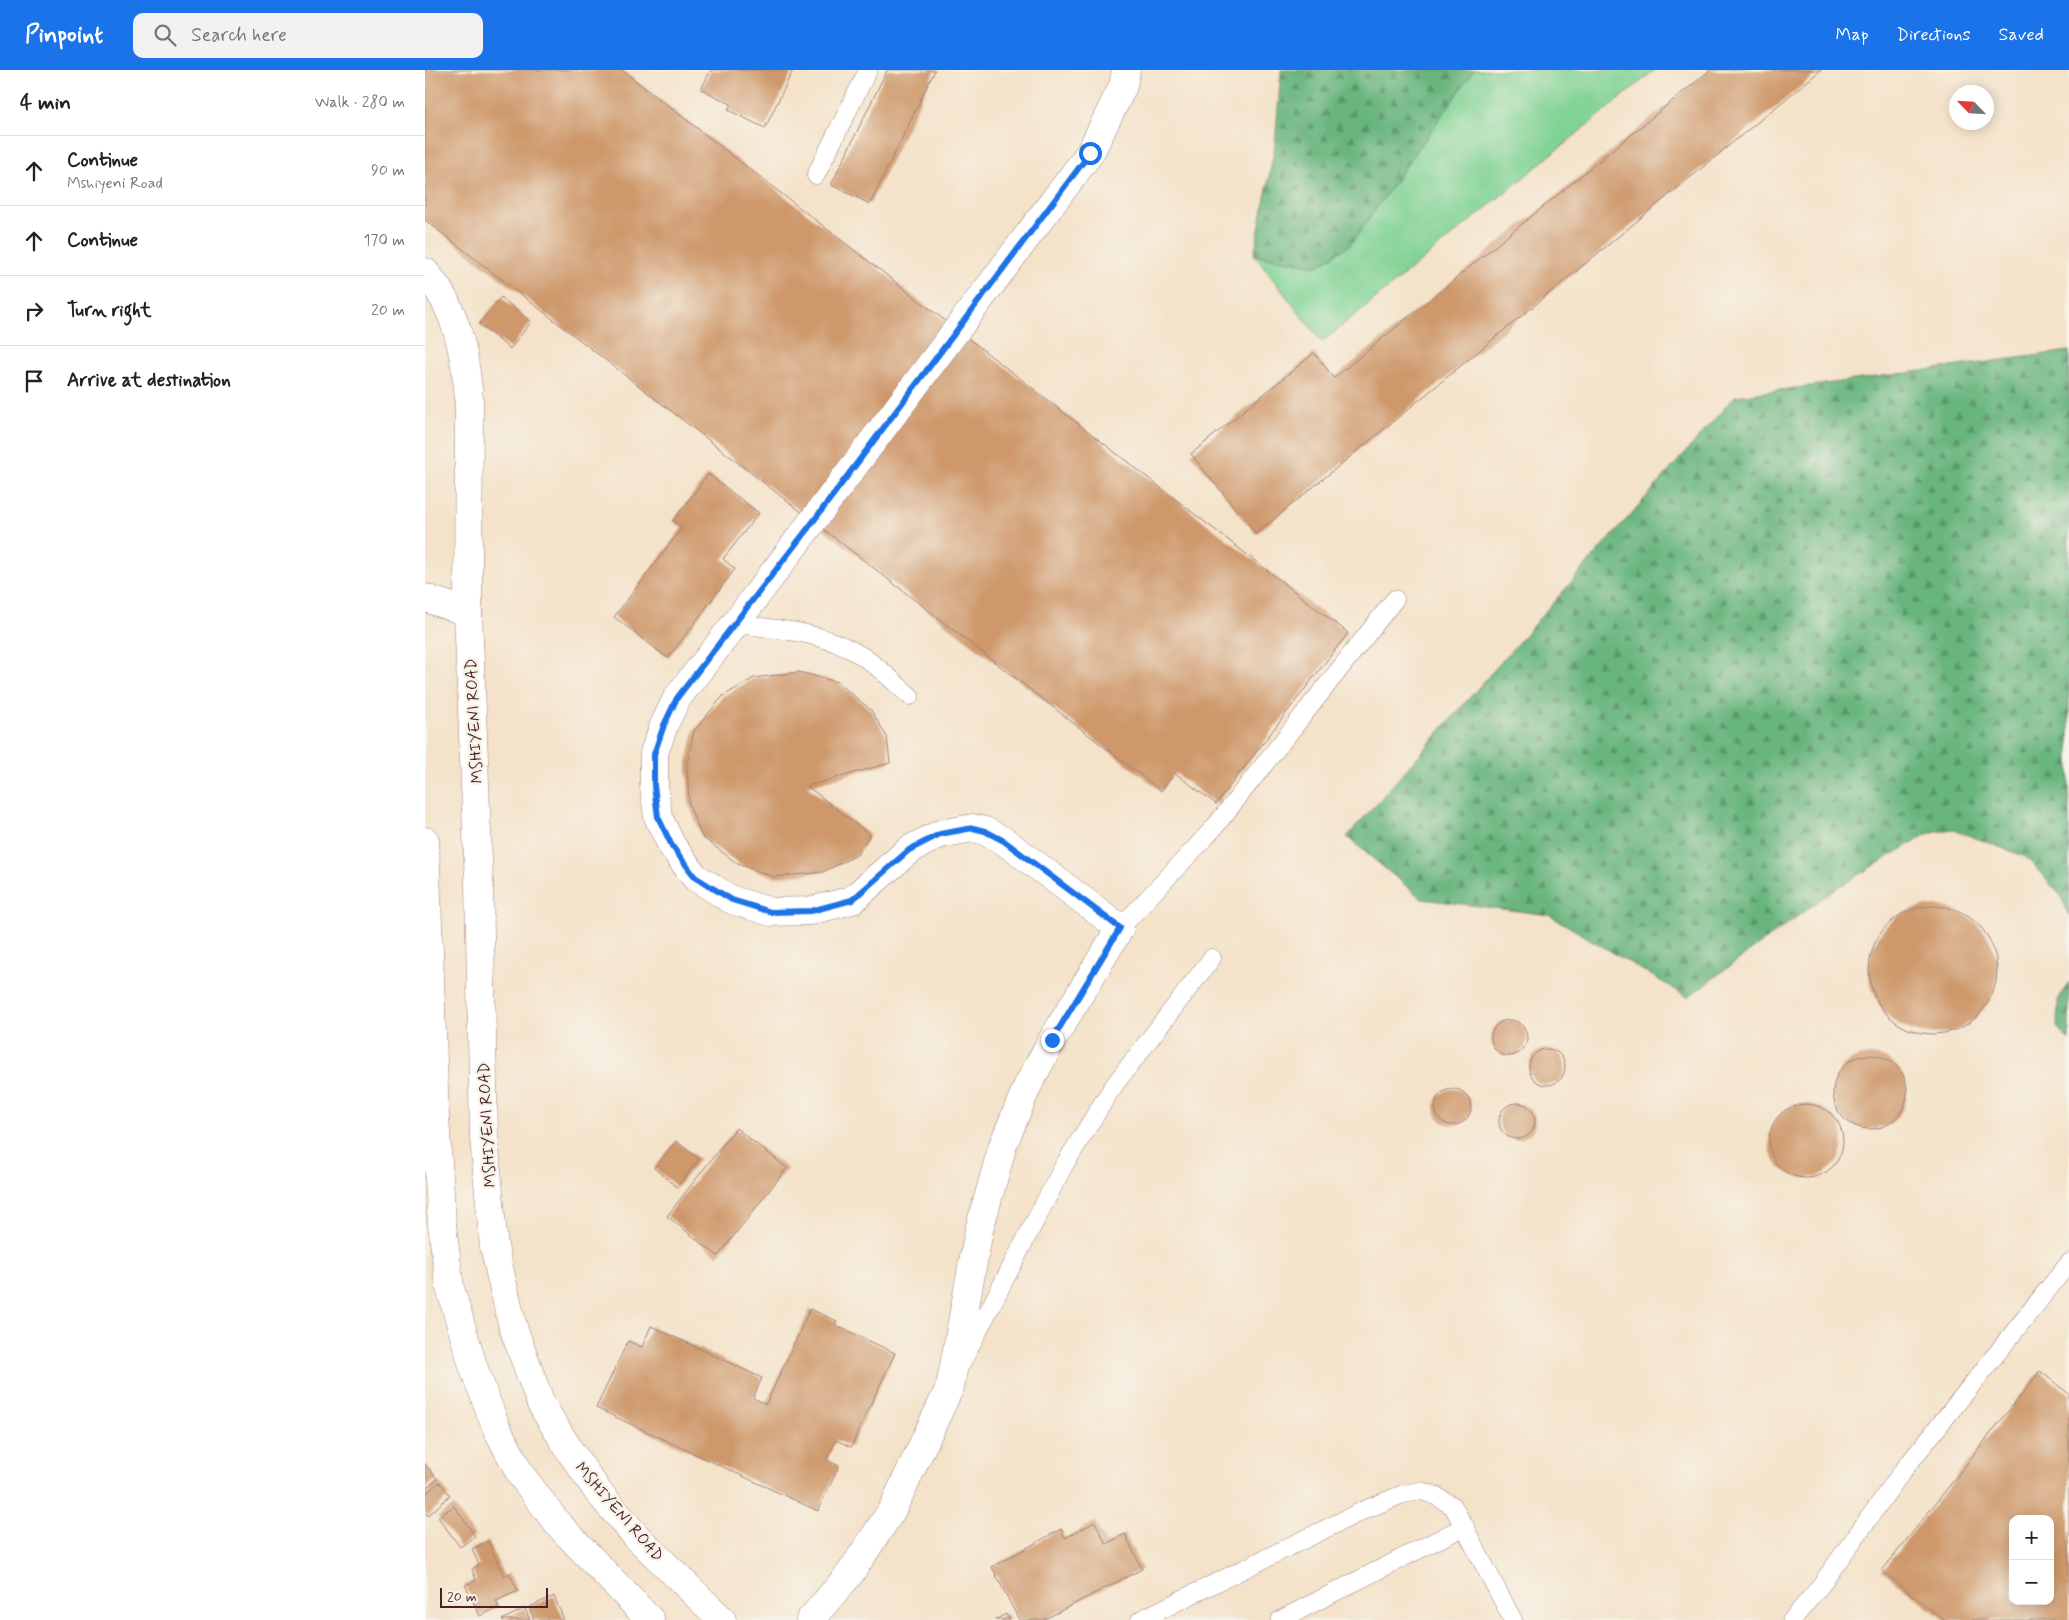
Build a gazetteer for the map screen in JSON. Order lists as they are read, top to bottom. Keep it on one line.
{"streets":{"street":["MSHIYENI ROAD"]},"scale_bar":"20 m","north":"top left","page":{"header":"Pinpoint","search":"Search here","nav":["Map","Directions","Saved"],"heading":["4 min","Walk · 280 m"],"list":[["Continue","Mshiyeni Road","90 m"],["Continue","170 m"],["Turn right","20 m"],"Arrive at destination"],"map_buttons":["+","−"],"scale":"20 m"}}
